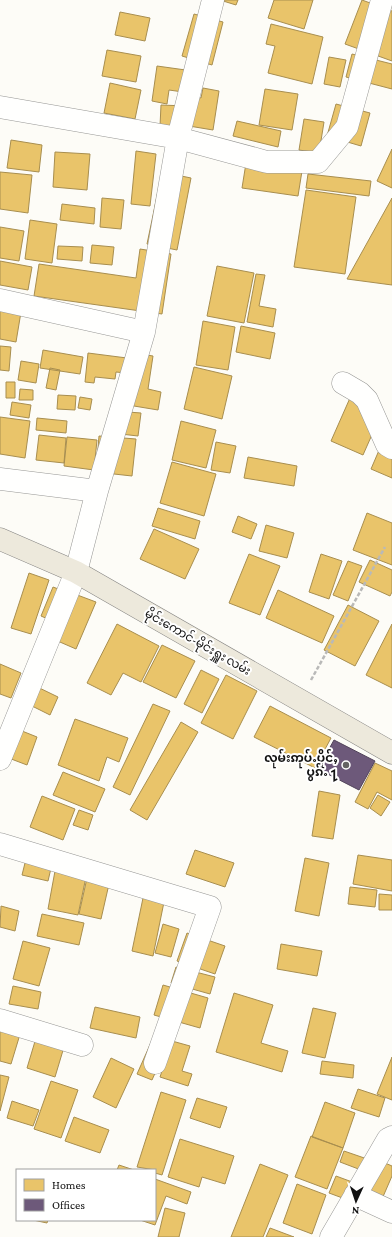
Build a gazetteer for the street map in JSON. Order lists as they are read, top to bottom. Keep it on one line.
{"streets":{"main road":["မိုင်းကောင်-မိုင်းရှူး လမ်း"]},"places":["လုမ်းဢုပ်ႉပိူင်ႇ ပွၵ်ႉ ႑"],"legend":["Homes","Offices"],"north":"bottom"}
